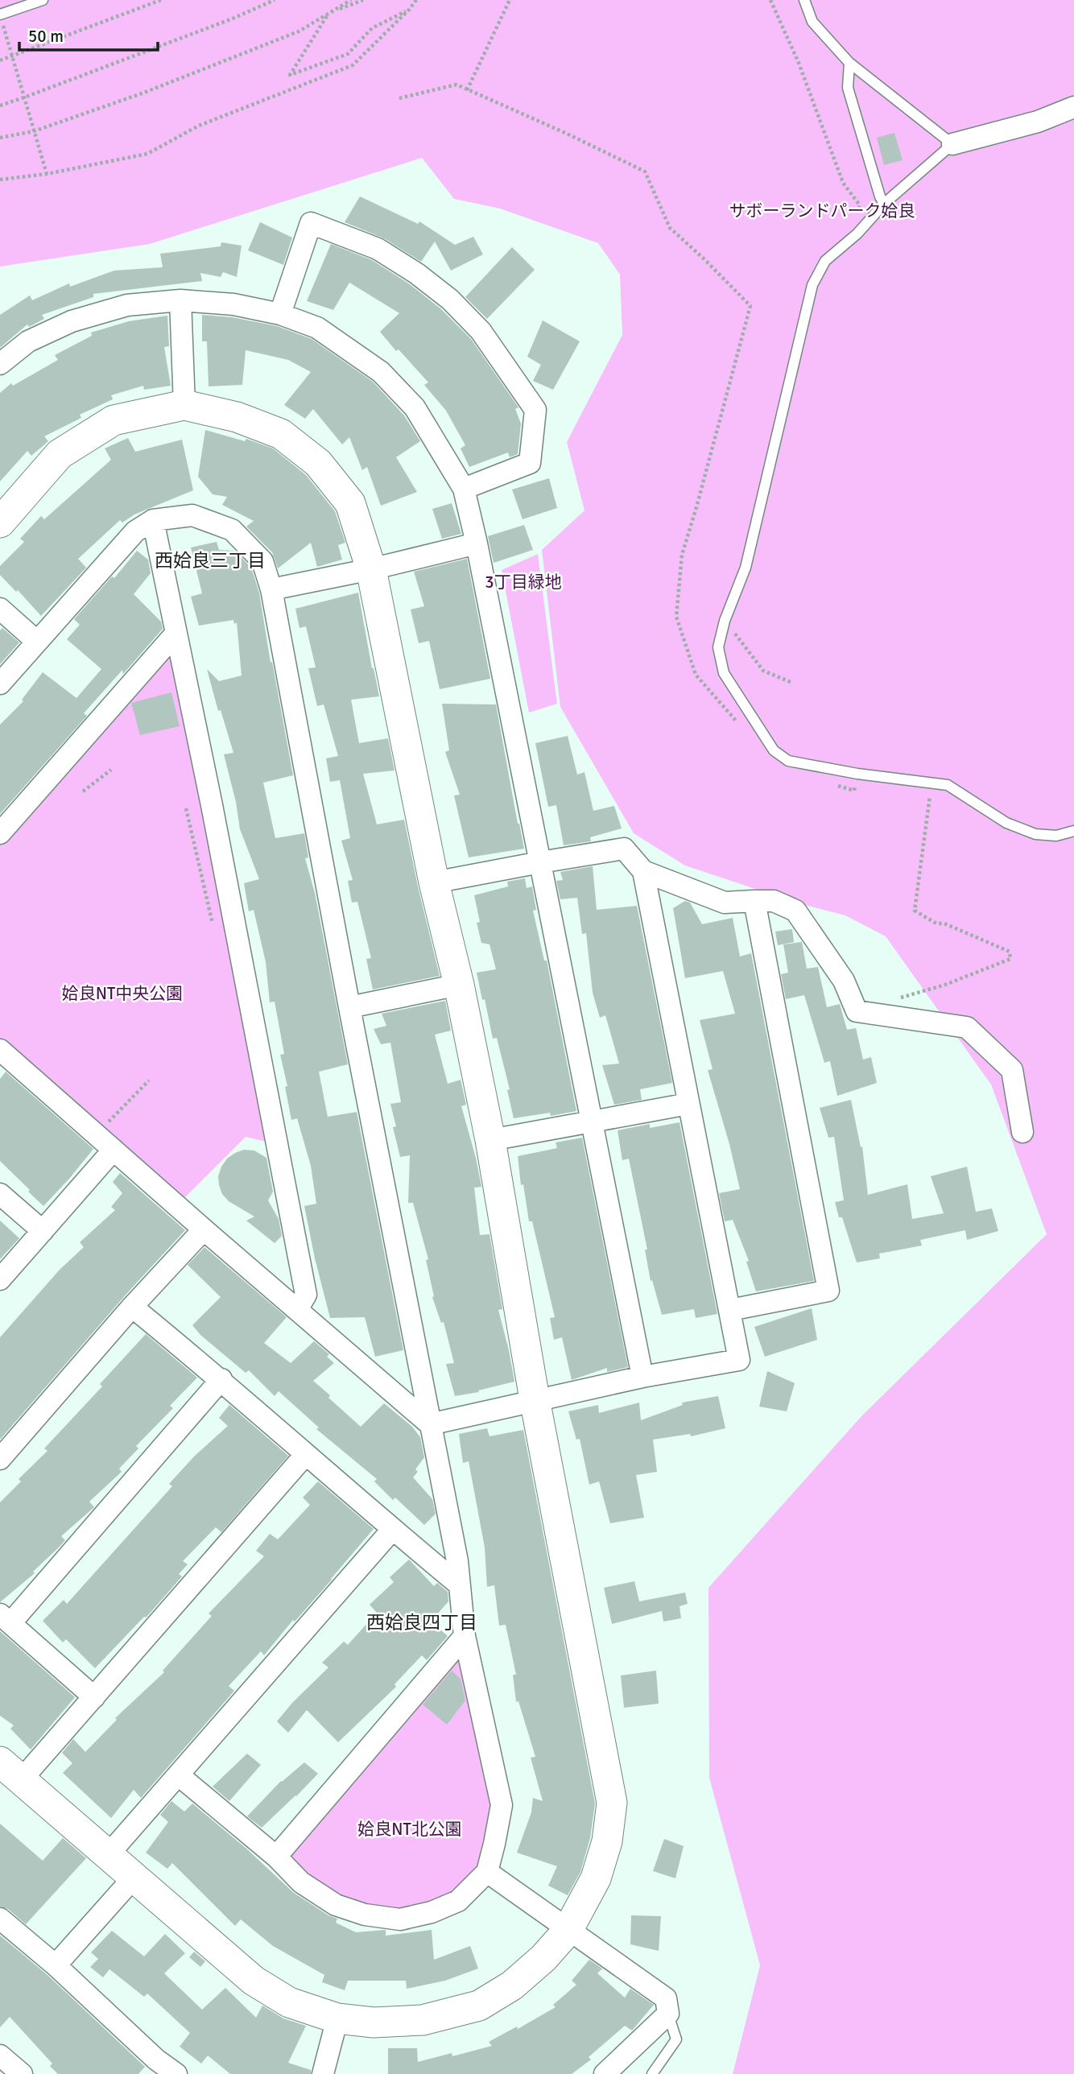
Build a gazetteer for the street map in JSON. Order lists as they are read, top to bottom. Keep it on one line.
{"districts":["西姶良三丁目","西姶良四丁目"],"parks":["サボーランドパーク姶良","3丁目緑地","姶良NT中央公園","姶良NT北公園"],"scale_bar":"50 m"}
